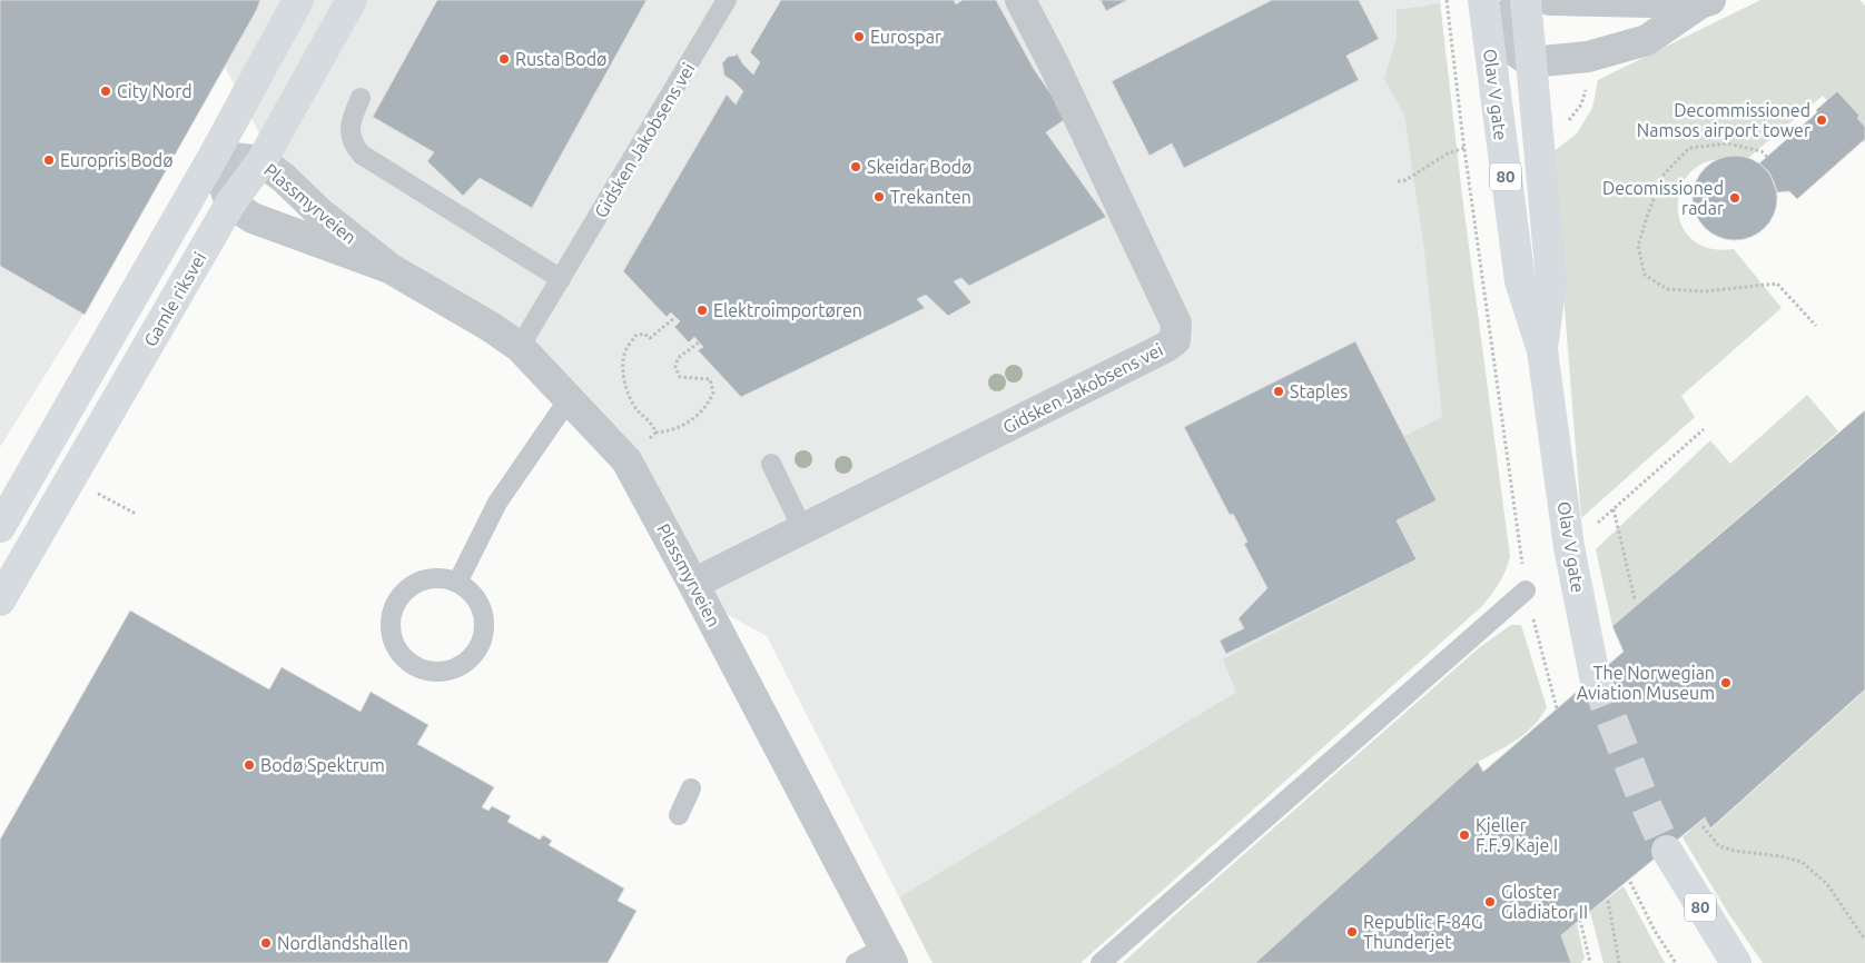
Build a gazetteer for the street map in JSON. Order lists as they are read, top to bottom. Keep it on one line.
{"streets":{"main road":["Olav V gate","80","Gamle riksvei"],"street":["Gidsken Jakobsens vei","Plassmyrveien"]},"crossings":[["Gidsken Jakobsens vei","Plassmyrveien"],["Plassmyrveien","Gamle riksvei"]],"places":["Eurospar","Rusta Bodø","City Nord","Decommissioned Namsos airport tower","Europris Bodø","Skeidar Bodø","Trekanten","Decomissioned radar","Elektroimportøren","Staples","The Norwegian Aviation Museum","Bodø Spektrum","Kjeller F.F.9 Kaje I","Gloster Gladiator II","Republic F-84G Thunderjet","Nordlandshallen"]}
